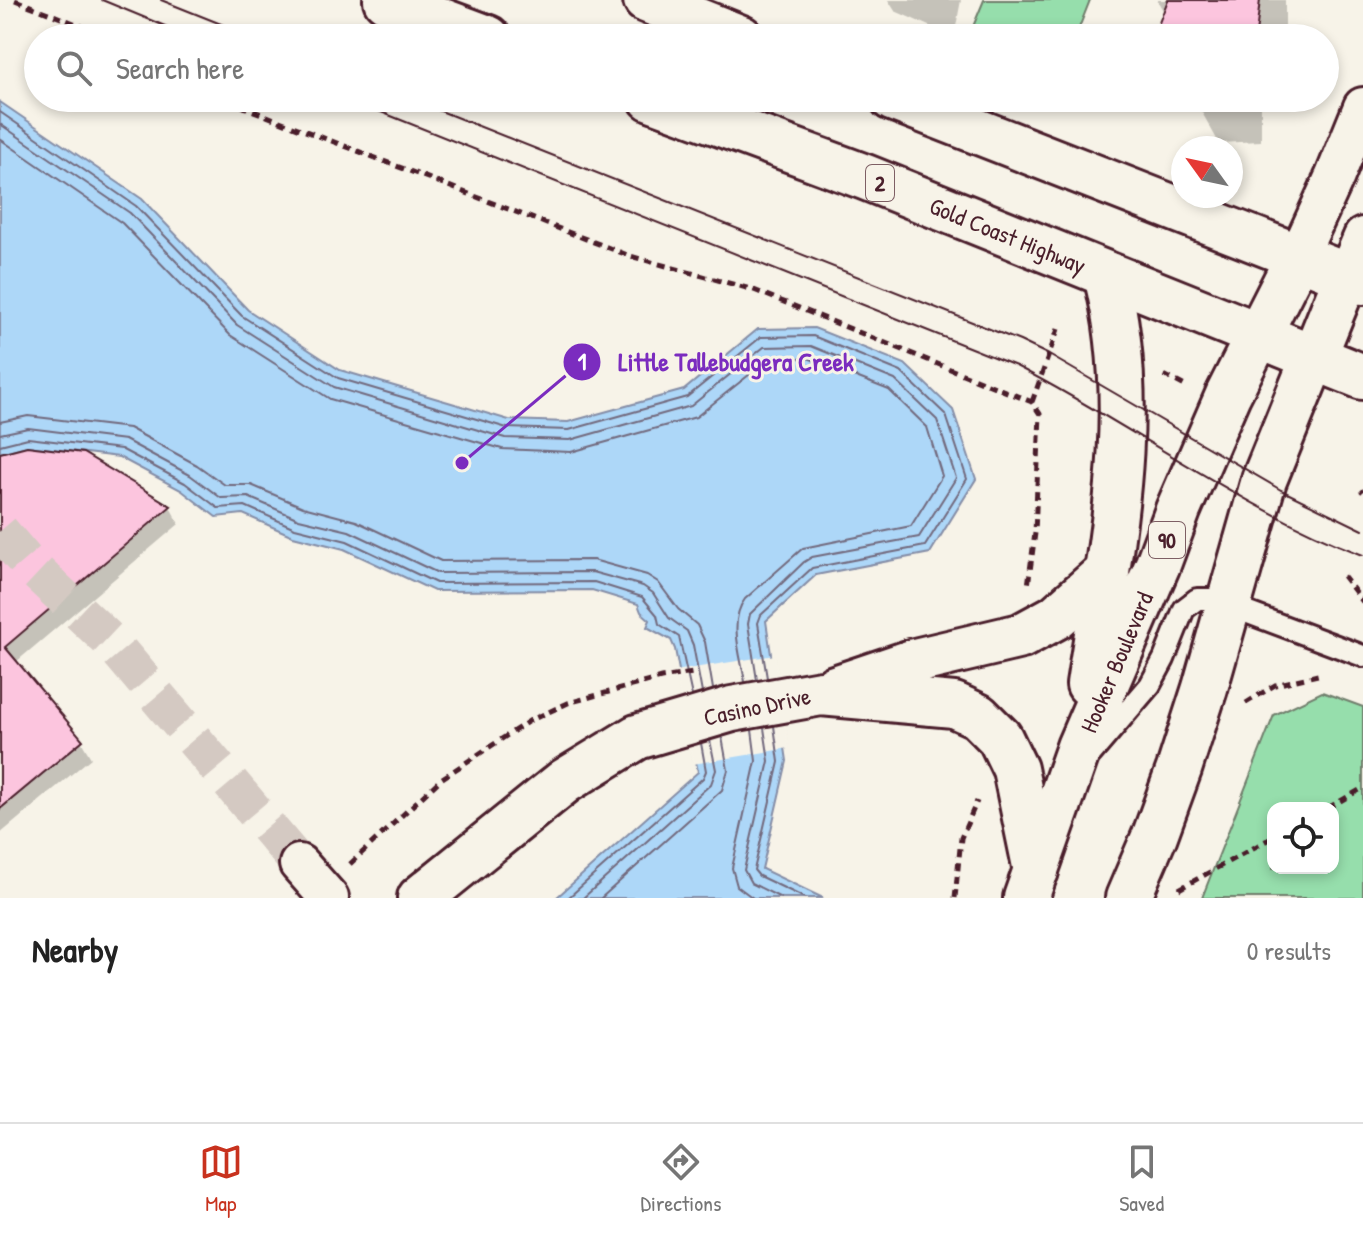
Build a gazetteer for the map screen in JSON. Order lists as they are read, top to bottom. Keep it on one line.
{"streets":{"main road":["2","Gold Coast Highway","90","Hooker Boulevard","Casino Drive"]},"crossings":[["Gold Coast Highway","Hooker Boulevard"],["Hooker Boulevard","Casino Drive"]],"places":["Little Tallebudgera Creek"],"north":"top left","page":{"search":"Search here","heading":["Nearby","0 results"],"nav":["Map","Directions","Saved"]}}
